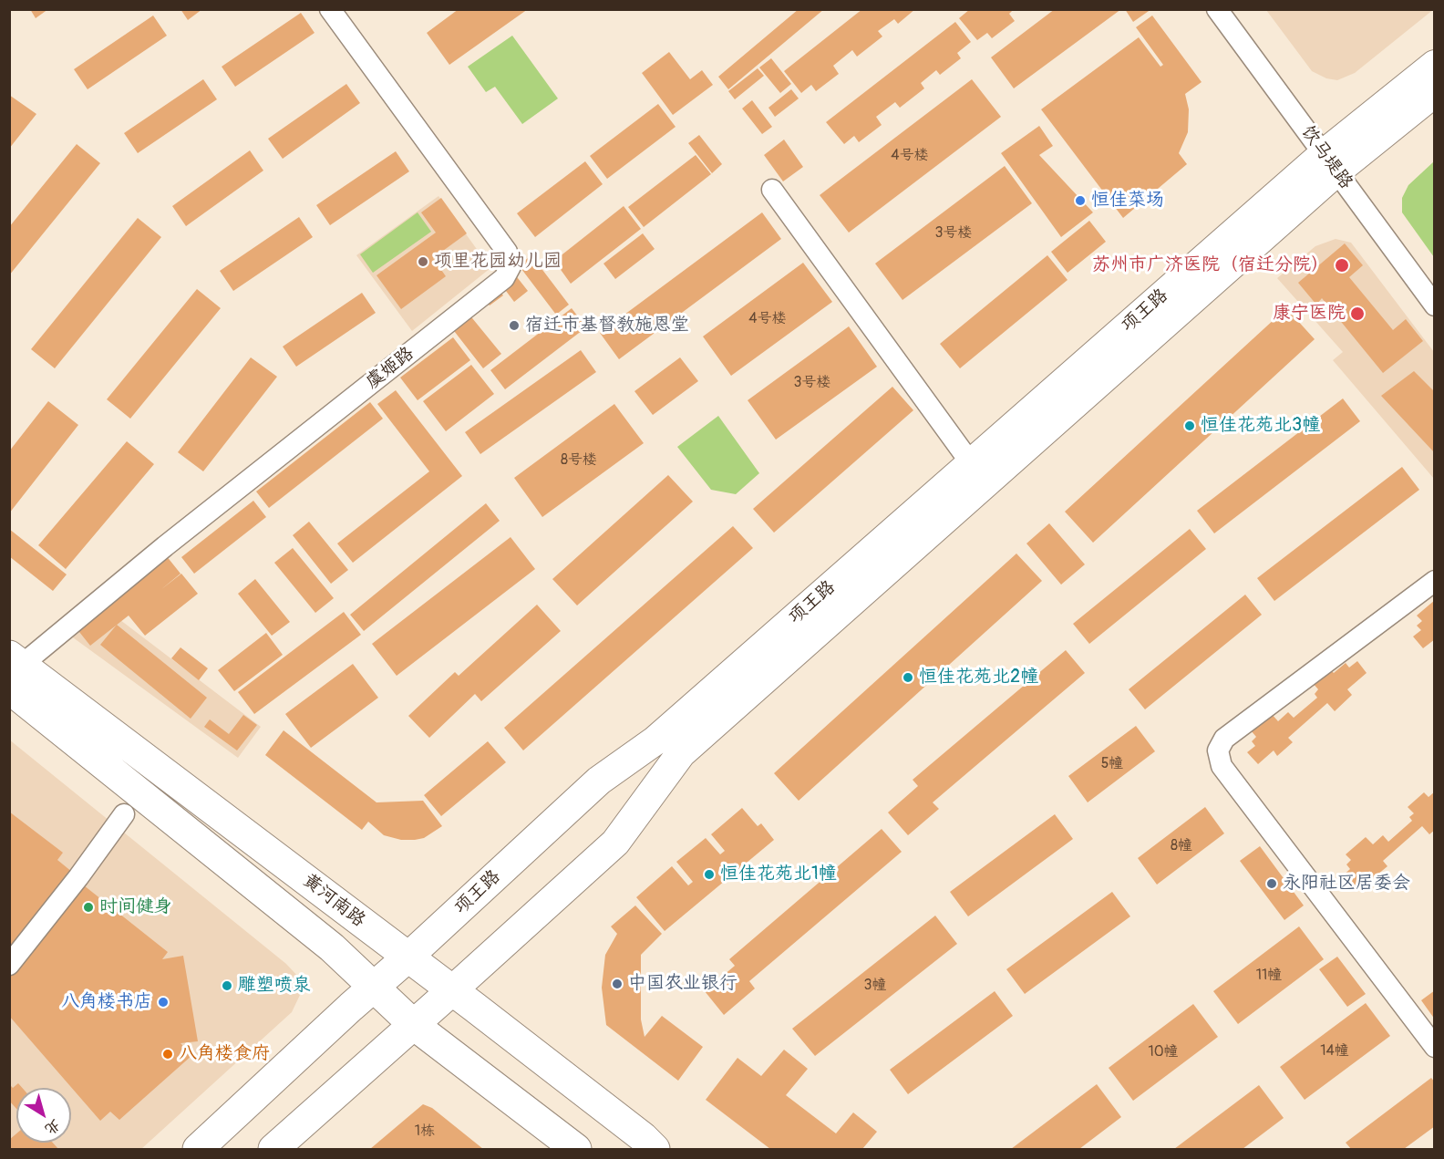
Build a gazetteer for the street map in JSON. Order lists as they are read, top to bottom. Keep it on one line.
{"streets":{"main road":["项王路","黄河南路"],"street":["饮马堤路","虞姬路"]},"crossings":[["饮马堤路","项王路"],["项王路","黄河南路"],["虞姬路","黄河南路"]],"places":["恒佳菜场","项里花园幼儿园","苏州市广济医院（宿迁分院）","康宁医院","宿迁市基督教施恩堂","恒佳花苑北3幢","恒佳花苑北2幢","恒佳花苑北1幢","永阳社区居委会","时间健身","中国农业银行","雕塑喷泉","八角楼书店","八角楼食府"],"house_numbers":["4号楼","3号楼","4号楼","3号楼","8号楼","5幢","8幢","11幢","3幢","14幢","10幢","1栋"],"north":"bottom right"}
